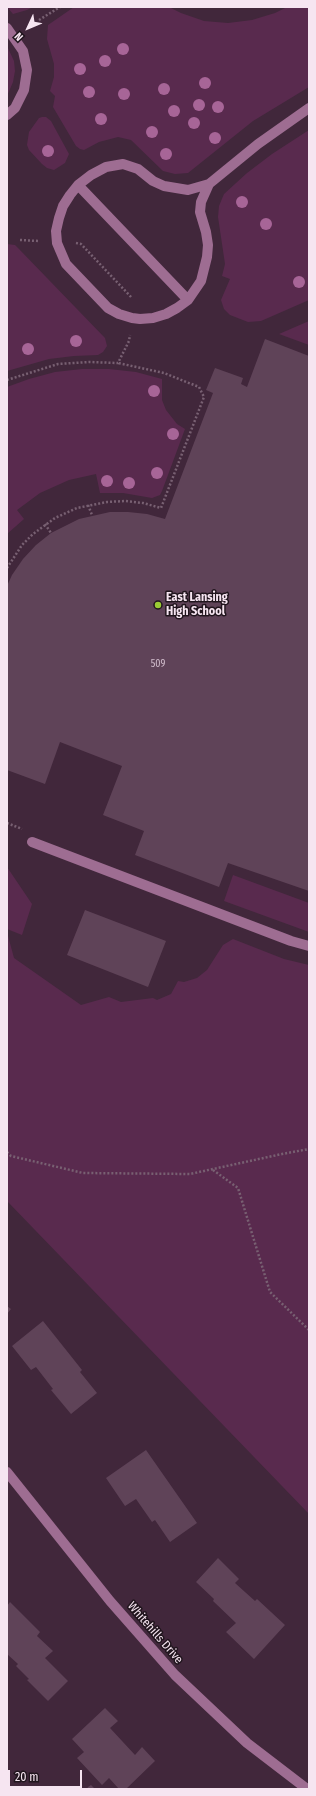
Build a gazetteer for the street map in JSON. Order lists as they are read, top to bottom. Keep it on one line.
{"streets":{"street":["Whitehills Drive"]},"places":["East Lansing High School"],"house_numbers":["509"],"scale_bar":"20 m","north":"bottom left"}
